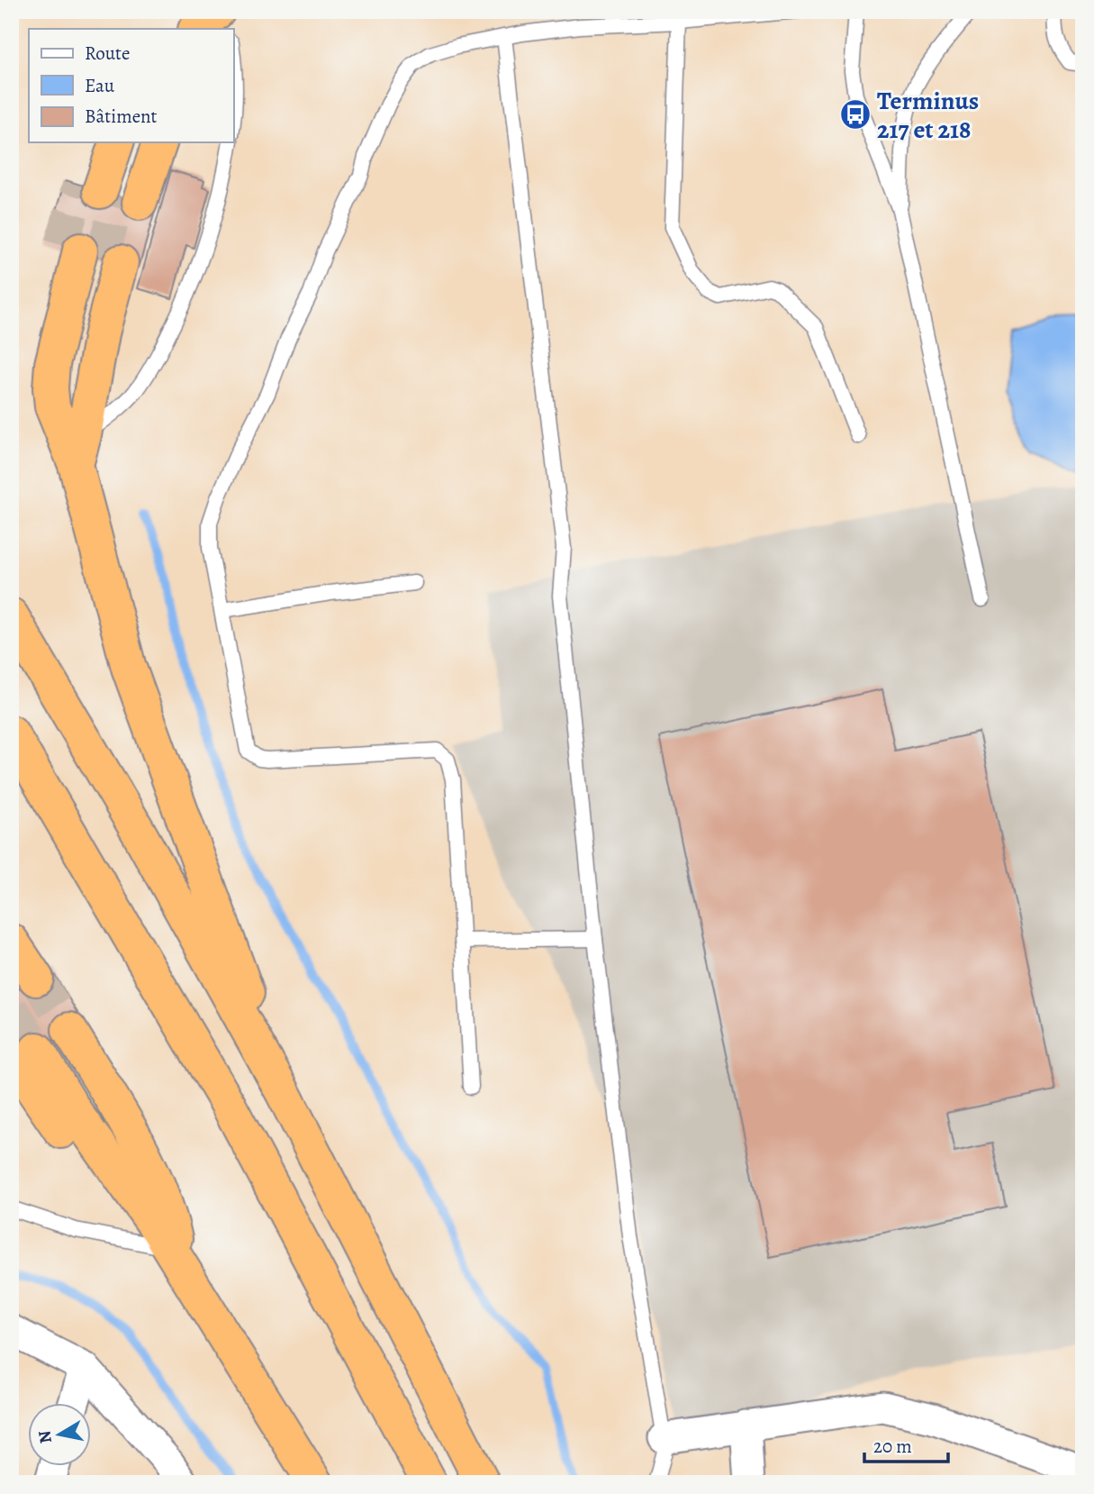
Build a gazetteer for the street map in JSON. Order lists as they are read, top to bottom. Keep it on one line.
{"places":{"bus stop":["Terminus 217 et 218"]},"legend":["Route","Eau","Bâtiment"],"scale_bar":"20 m","north":"left"}
